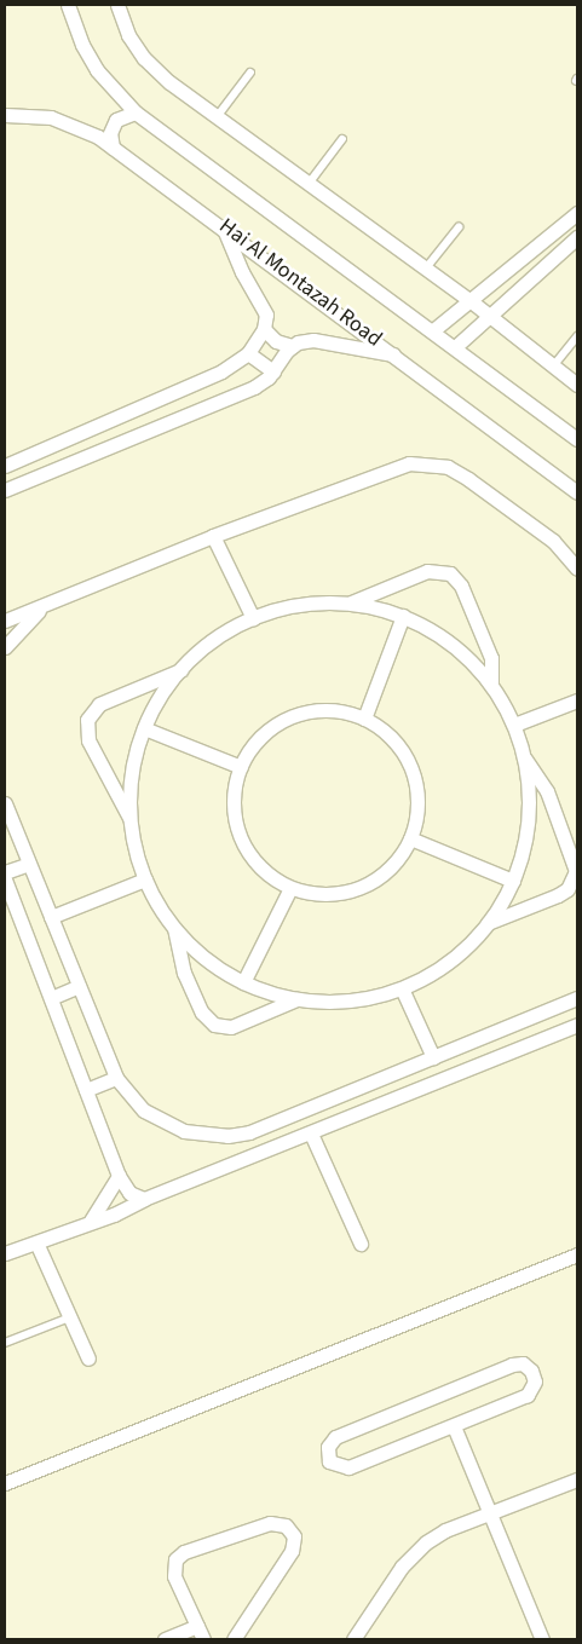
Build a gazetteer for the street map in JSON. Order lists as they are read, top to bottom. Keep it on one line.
{"streets":{"street":["Hai Al Montazah Road"]}}
